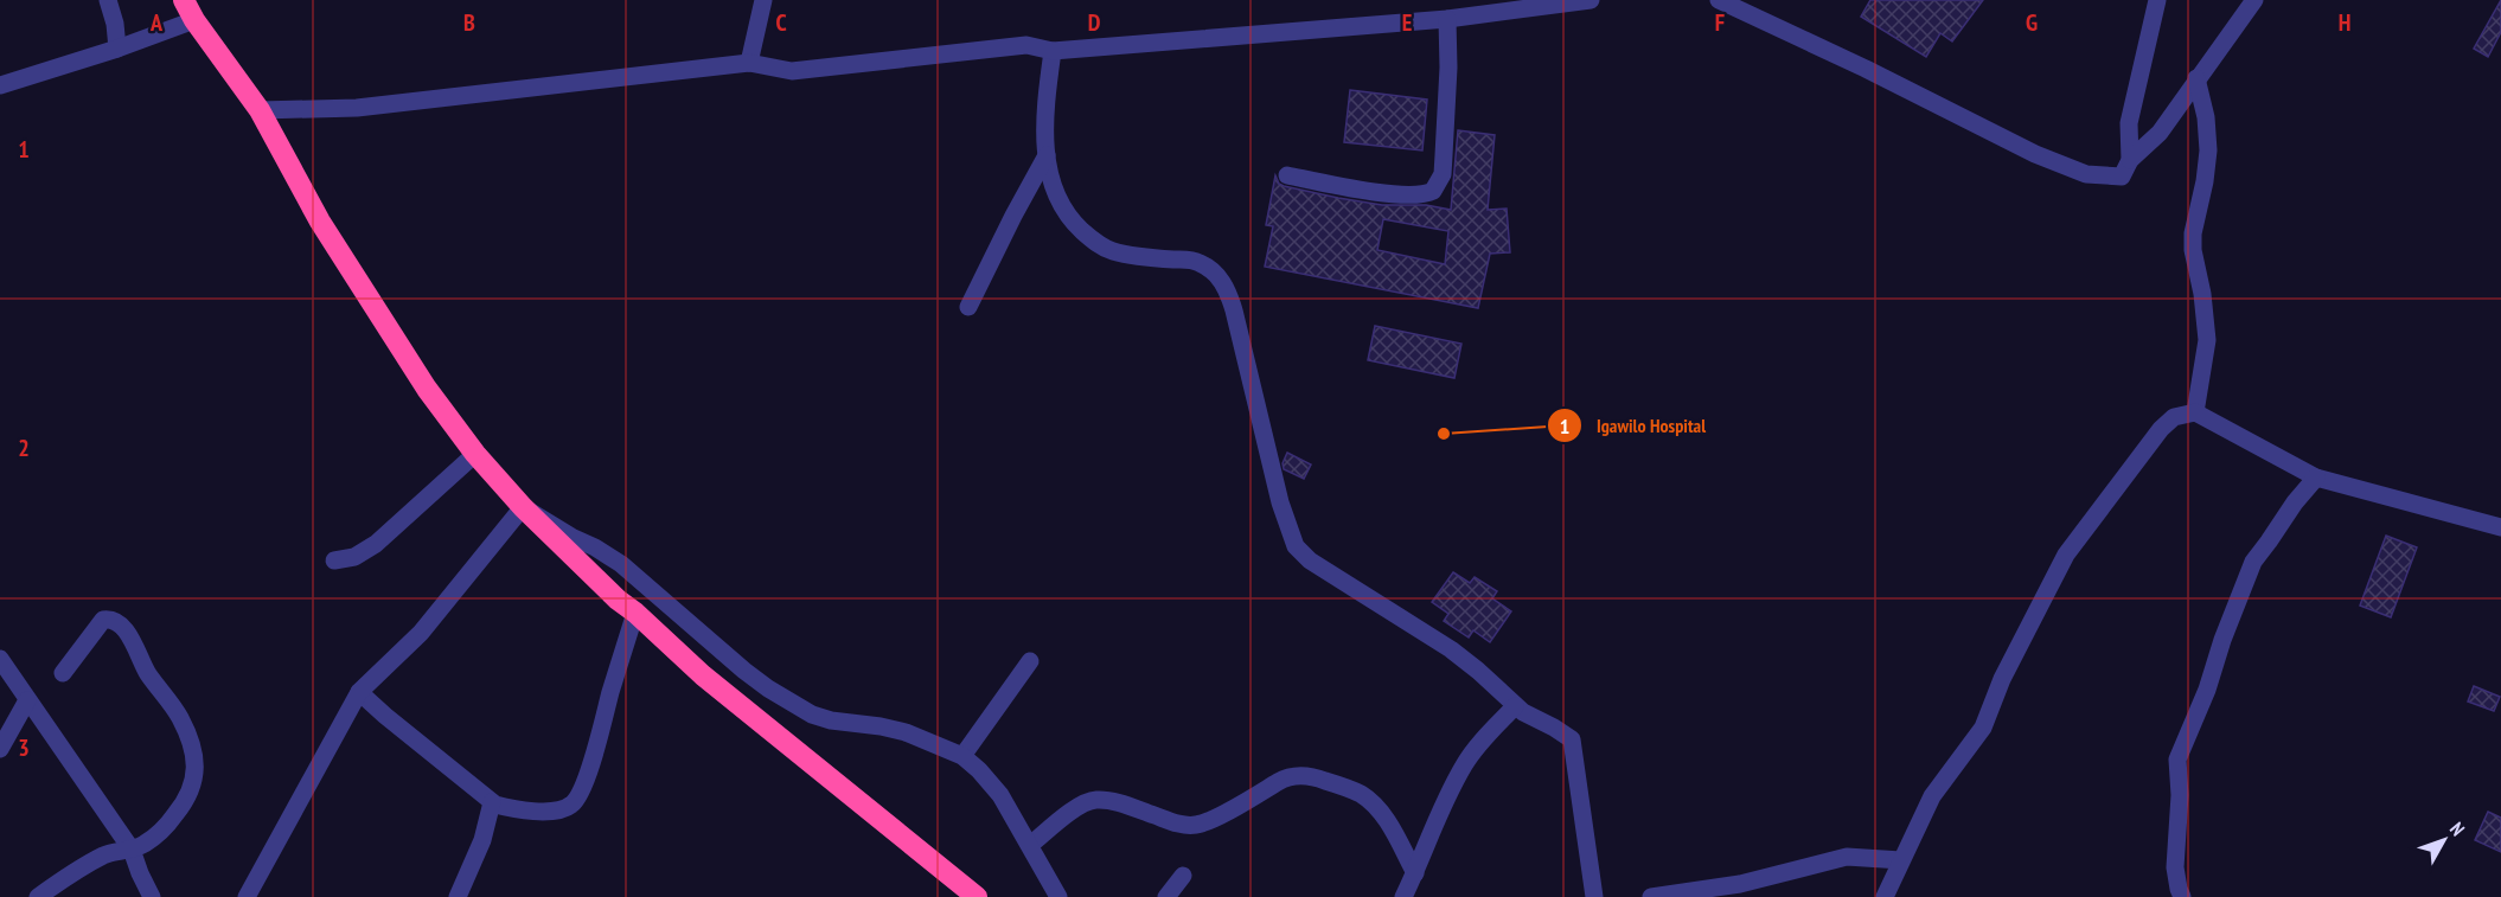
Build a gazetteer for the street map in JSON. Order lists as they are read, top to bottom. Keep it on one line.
{"places":["Igawilo Hospital"],"north":"top right","grid":{"columns":["A","B","C","D","E","F","G","H"],"rows":["1","2","3"]}}
